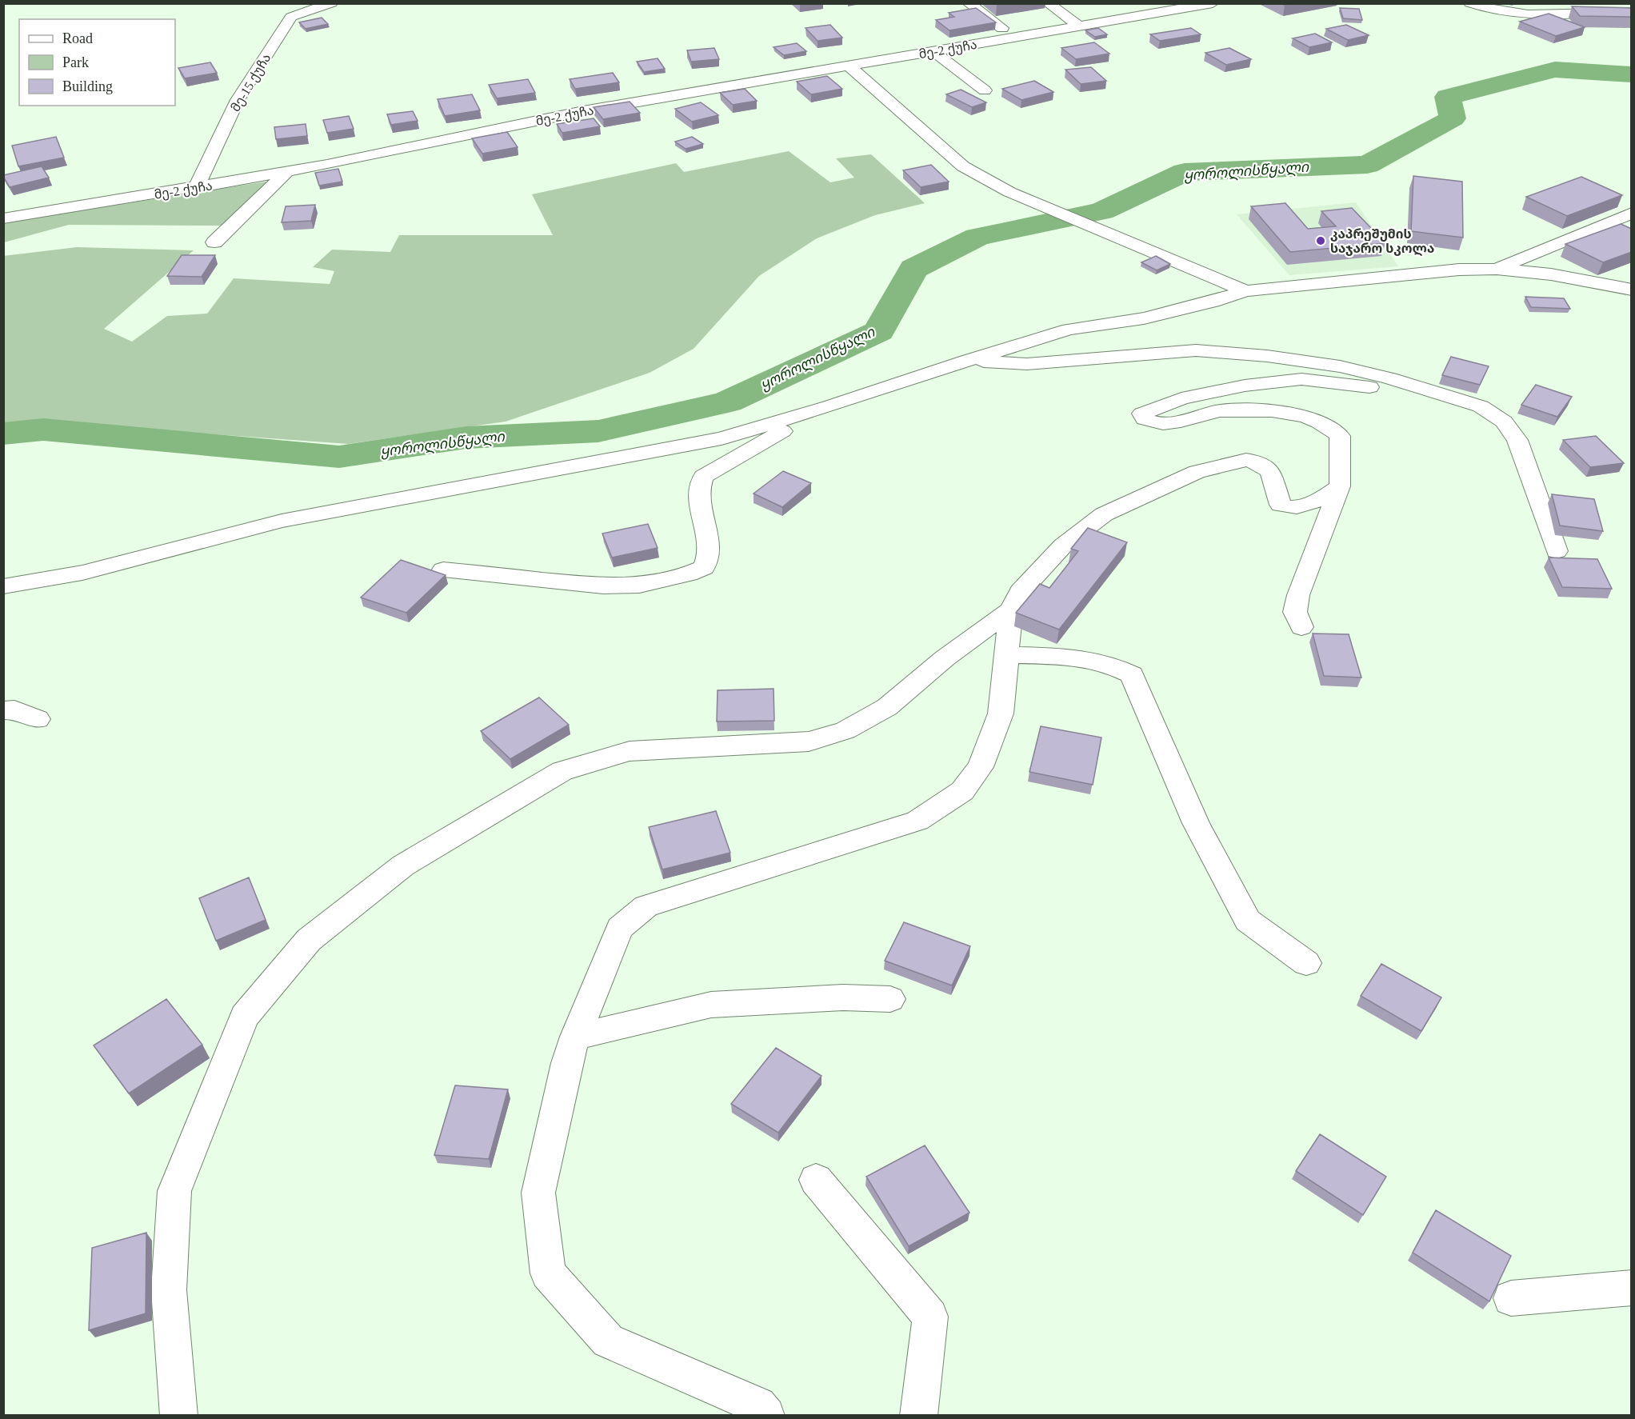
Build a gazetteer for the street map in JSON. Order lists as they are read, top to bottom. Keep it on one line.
{"streets":{"street":["მე-2 ქუჩა","მე-15 ქუჩა"]},"crossings":[["მე-2 ქუჩა","მე-15 ქუჩა"]],"water":["ყოროლისწყალი"],"places":["კაპრეშუმის საჯარო სკოლა"],"legend":["Road","Park","Building"]}
